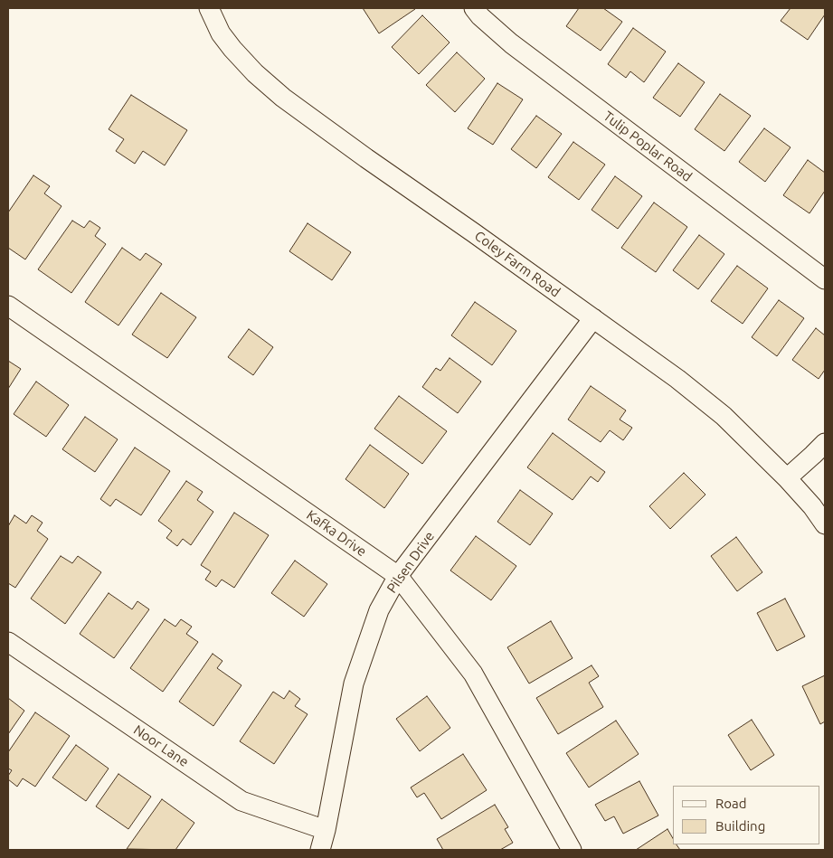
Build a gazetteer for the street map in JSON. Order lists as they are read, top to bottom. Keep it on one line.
{"streets":{"street":["Tulip Poplar Road","Coley Farm Road","Kafka Drive","Pilsen Drive","Noor Lane"]},"crossings":[["Coley Farm Road","Pilsen Drive"],["Kafka Drive","Pilsen Drive"],["Pilsen Drive","Noor Lane"]],"legend":["Road","Building"]}
